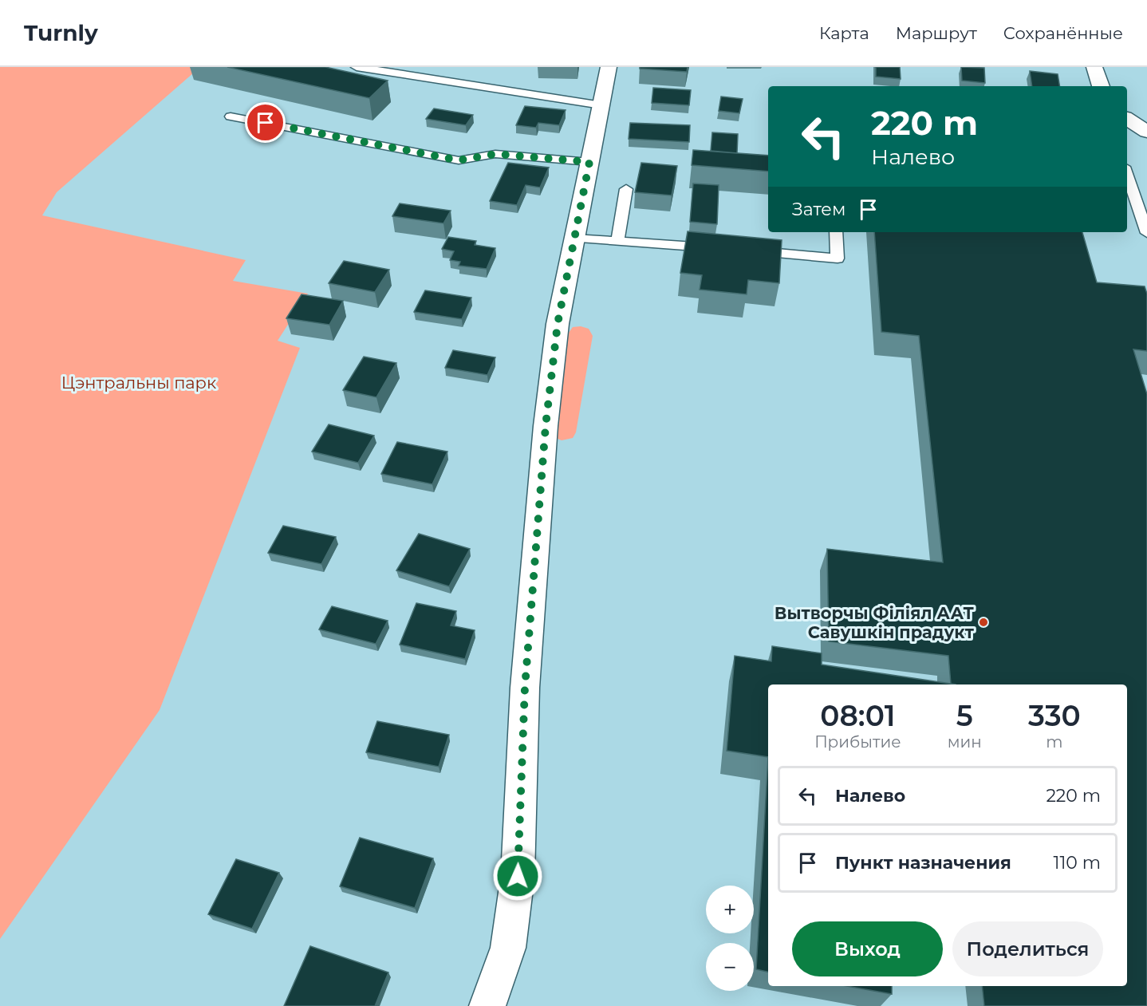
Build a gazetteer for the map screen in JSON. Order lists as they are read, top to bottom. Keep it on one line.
{"parks":["Цэнтральны парк"],"places":["Вытворчы Філіял ААТ Савушкін прадукт"],"page":{"header":"Turnly","nav":["Карта","Маршрут","Сохранённые"],"turn":["220 m","Налево"],"then":"Затем","eta":["08:01","Прибытие","5","мин","330","m"],"list":[{"name":"Налево","value":"220 m"},{"name":"Пункт назначения","value":"110 m"}],"map_buttons":["+","−"],"buttons":["Выход","Поделиться"]}}
